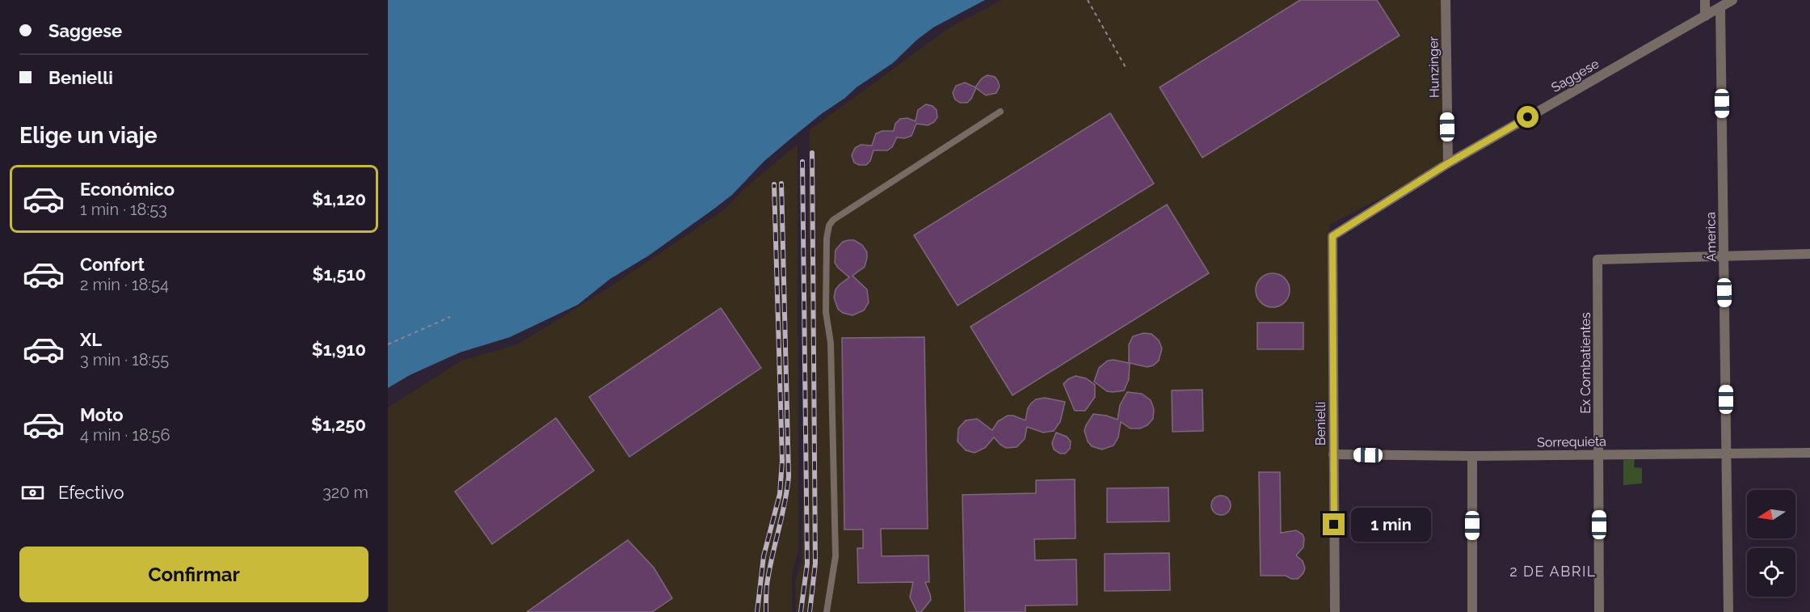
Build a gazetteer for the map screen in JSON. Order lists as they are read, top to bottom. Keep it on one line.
{"streets":{"street":["Hunzinger","Saggese","Ámerica","Ex Combatientes","Benielli","Sorrequieta"]},"crossings":[["Hunzinger","Saggese"],["Saggese","Ámerica"],["Saggese","Benielli"],["Ámerica","Ex Combatientes"],["Ámerica","Sorrequieta"],["Ex Combatientes","Sorrequieta"],["Benielli","Sorrequieta"]],"districts":["2 DE ABRIL"],"north":"left","page":{"banner":["Saggese","Benielli"],"heading":"Elige un viaje","list":[{"name":"Económico","note":"1 min · 18:53","value":"$1,120"},{"name":"Confort","note":"2 min · 18:54","value":"$1,510"},{"name":"XL","note":"3 min · 18:55","value":"$1,910"},{"name":"Moto","note":"4 min · 18:56","value":"$1,250"}],"pay":["Efectivo","320 m"],"bubble":"1 min","buttons":"Confirmar"}}
